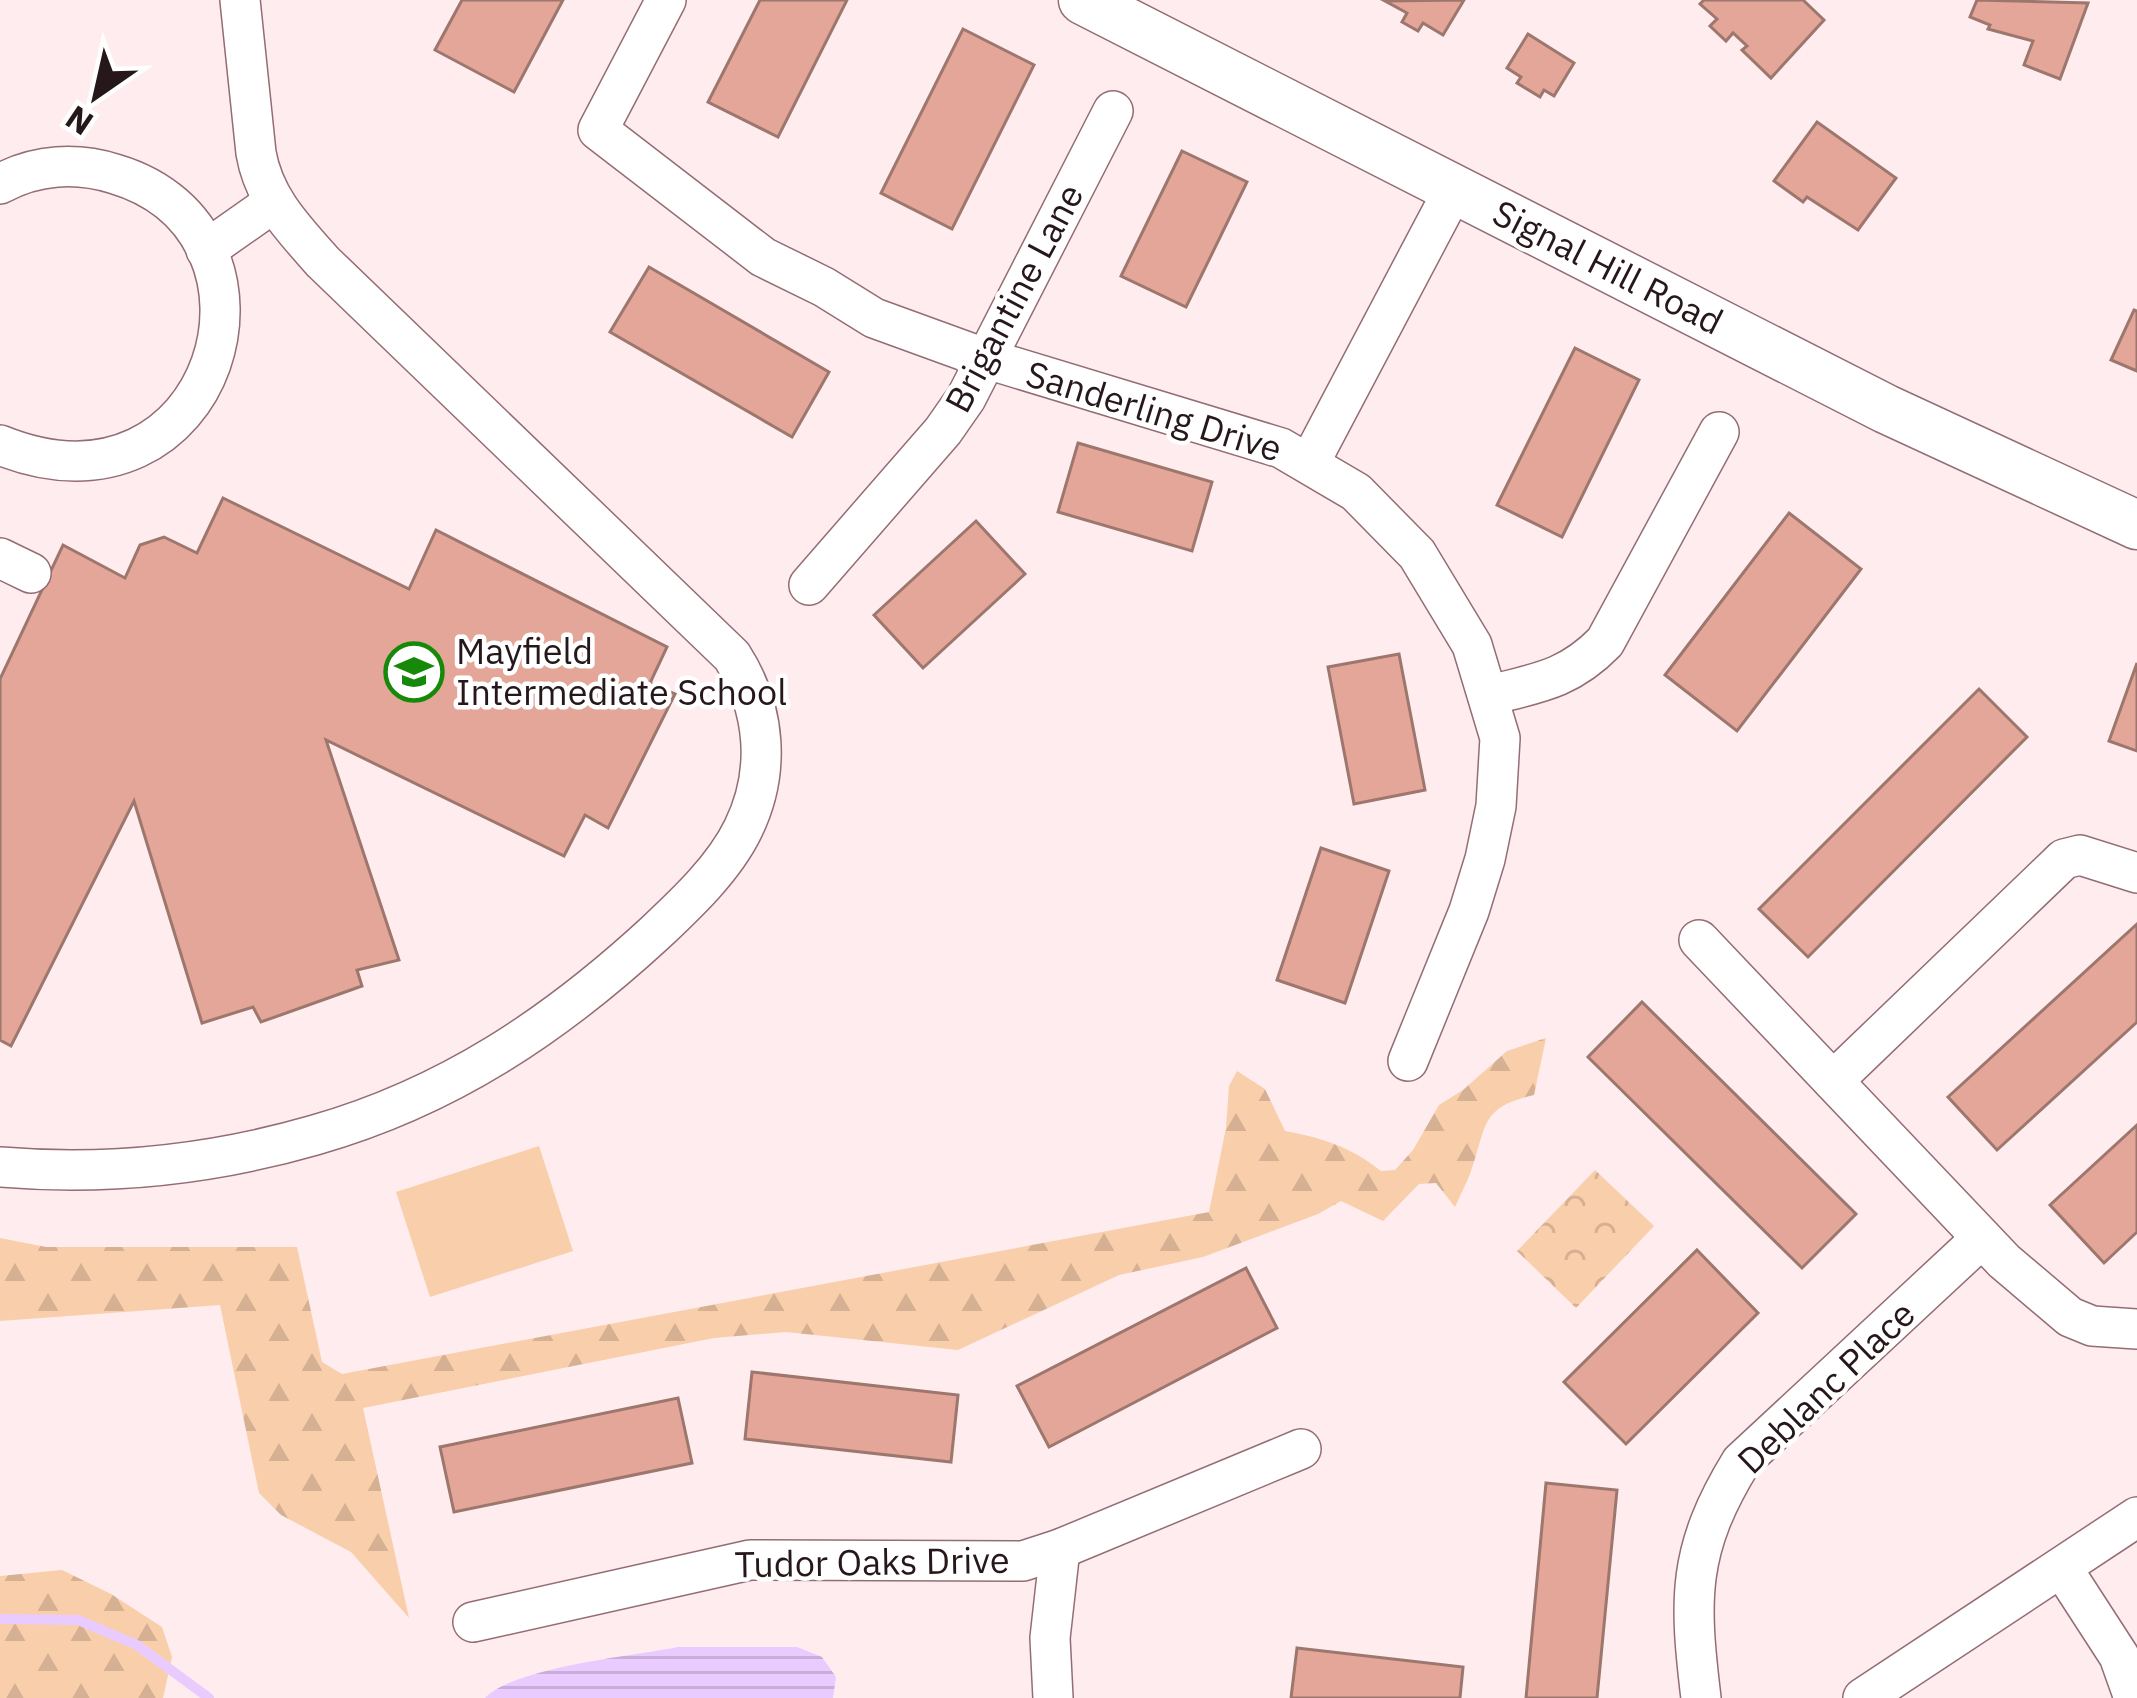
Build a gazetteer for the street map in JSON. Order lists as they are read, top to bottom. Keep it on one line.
{"streets":{"main road":["Signal Hill Road"],"street":["Brigantine Lane","Sanderling Drive","Deblanc Place","Tudor Oaks Drive"]},"crossings":[["Brigantine Lane","Sanderling Drive"]],"places":{"school or university":["Mayfield Intermediate School"]},"north":"bottom left"}
